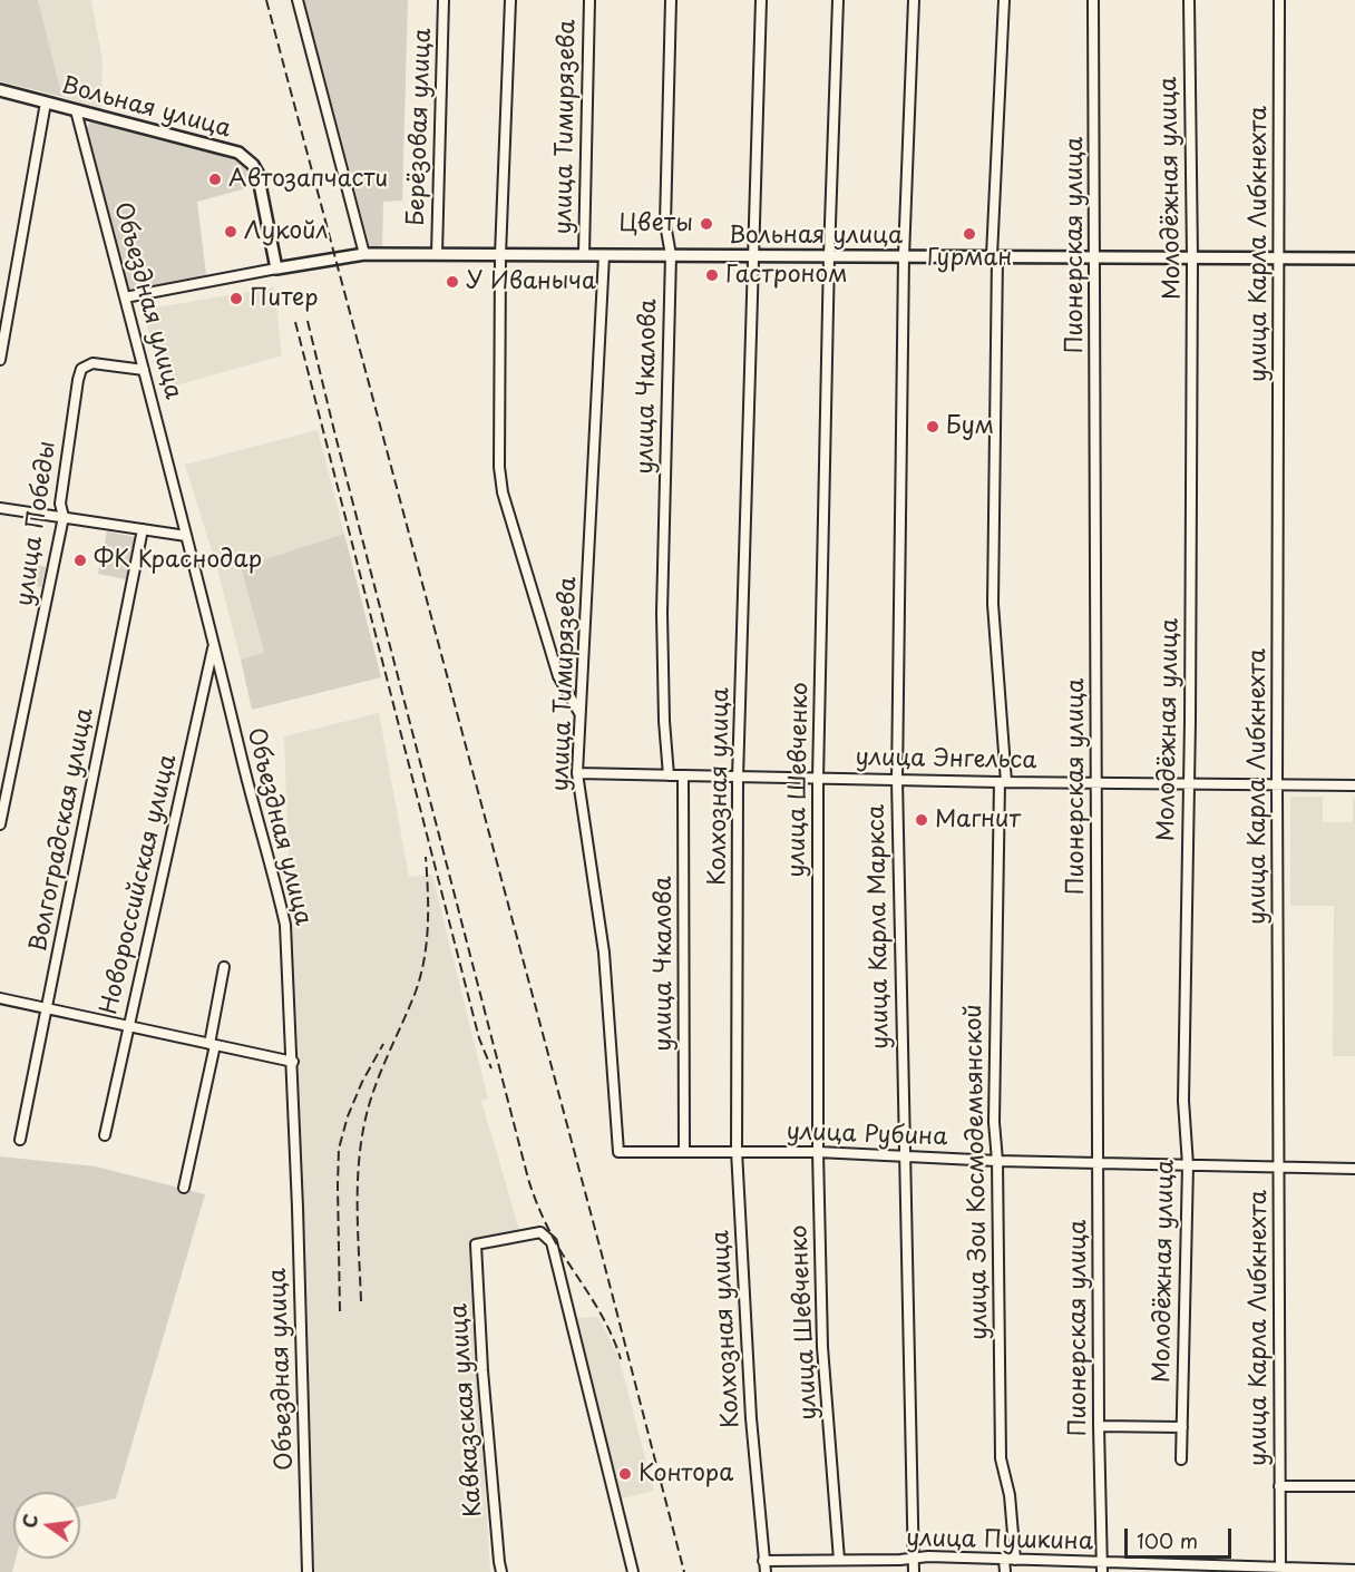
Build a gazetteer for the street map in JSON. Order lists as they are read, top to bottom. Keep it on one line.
{"streets":{"main road":["Вольная улица"],"street":["Берёзовая улица","улица Тимирязева","Молодёжная улица","улица Карла Либкнехта","Пионерская улица","Объездная улица","улица Чкалова","улица Победы","улица Энгельса","улица Шевченко","Колхозная улица","Волгоградская улица","Новороссийская улица","улица Карла Маркса","улица Рубина","улица Зои Космодемьянской","Кавказская улица","улица Пушкина"]},"crossings":[["Вольная улица","Берёзовая улица"],["Вольная улица","улица Тимирязева"],["Вольная улица","Молодёжная улица"],["Вольная улица","улица Карла Либкнехта"],["Вольная улица","Пионерская улица"],["Вольная улица","Объездная улица"],["Вольная улица","улица Чкалова"],["Вольная улица","улица Шевченко"],["Вольная улица","Колхозная улица"],["Вольная улица","улица Карла Маркса"],["Вольная улица","улица Зои Космодемьянской"],["улица Тимирязева","улица Энгельса"],["улица Тимирязева","улица Рубина"],["Молодёжная улица","улица Энгельса"],["Молодёжная улица","улица Рубина"],["улица Карла Либкнехта","улица Энгельса"],["улица Карла Либкнехта","улица Рубина"],["улица Карла Либкнехта","улица Пушкина"],["Пионерская улица","улица Энгельса"],["Пионерская улица","улица Рубина"],["Пионерская улица","улица Пушкина"],["Объездная улица","улица Победы"],["Объездная улица","Новороссийская улица"],["улица Чкалова","улица Энгельса"],["улица Чкалова","улица Рубина"],["улица Энгельса","улица Шевченко"],["улица Энгельса","Колхозная улица"],["улица Энгельса","улица Карла Маркса"],["улица Энгельса","улица Зои Космодемьянской"],["улица Шевченко","улица Рубина"],["улица Шевченко","улица Пушкина"],["Колхозная улица","улица Рубина"],["Колхозная улица","улица Пушкина"],["улица Карла Маркса","улица Рубина"],["улица Карла Маркса","улица Пушкина"],["улица Рубина","улица Зои Космодемьянской"],["улица Зои Космодемьянской","улица Пушкина"]],"places":["Автозапчасти","Цветы","Лукойл","Гурман","Гастроном","У Иваныча","Питер","Бум","ФК Краснодар","Магнит","Контора"],"scale_bar":"100 m","north":"left"}
